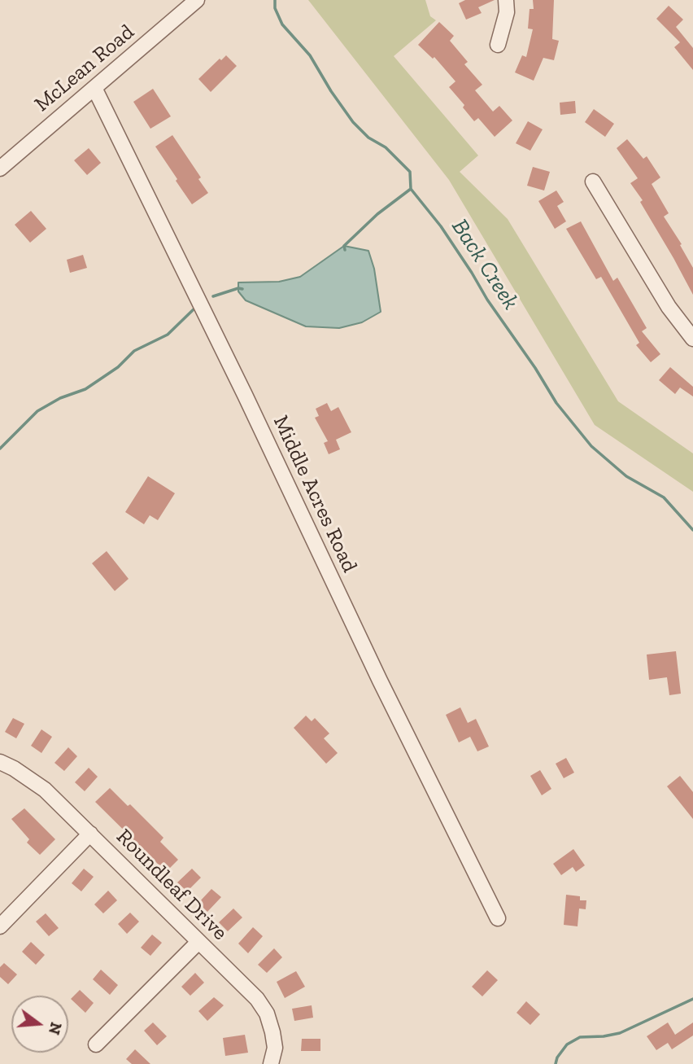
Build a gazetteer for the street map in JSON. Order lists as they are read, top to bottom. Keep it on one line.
{"streets":{"street":["McLean Road","Middle Acres Road","Roundleaf Drive"]},"crossings":[["McLean Road","Middle Acres Road"]],"water":["Back Creek"],"north":"right"}
